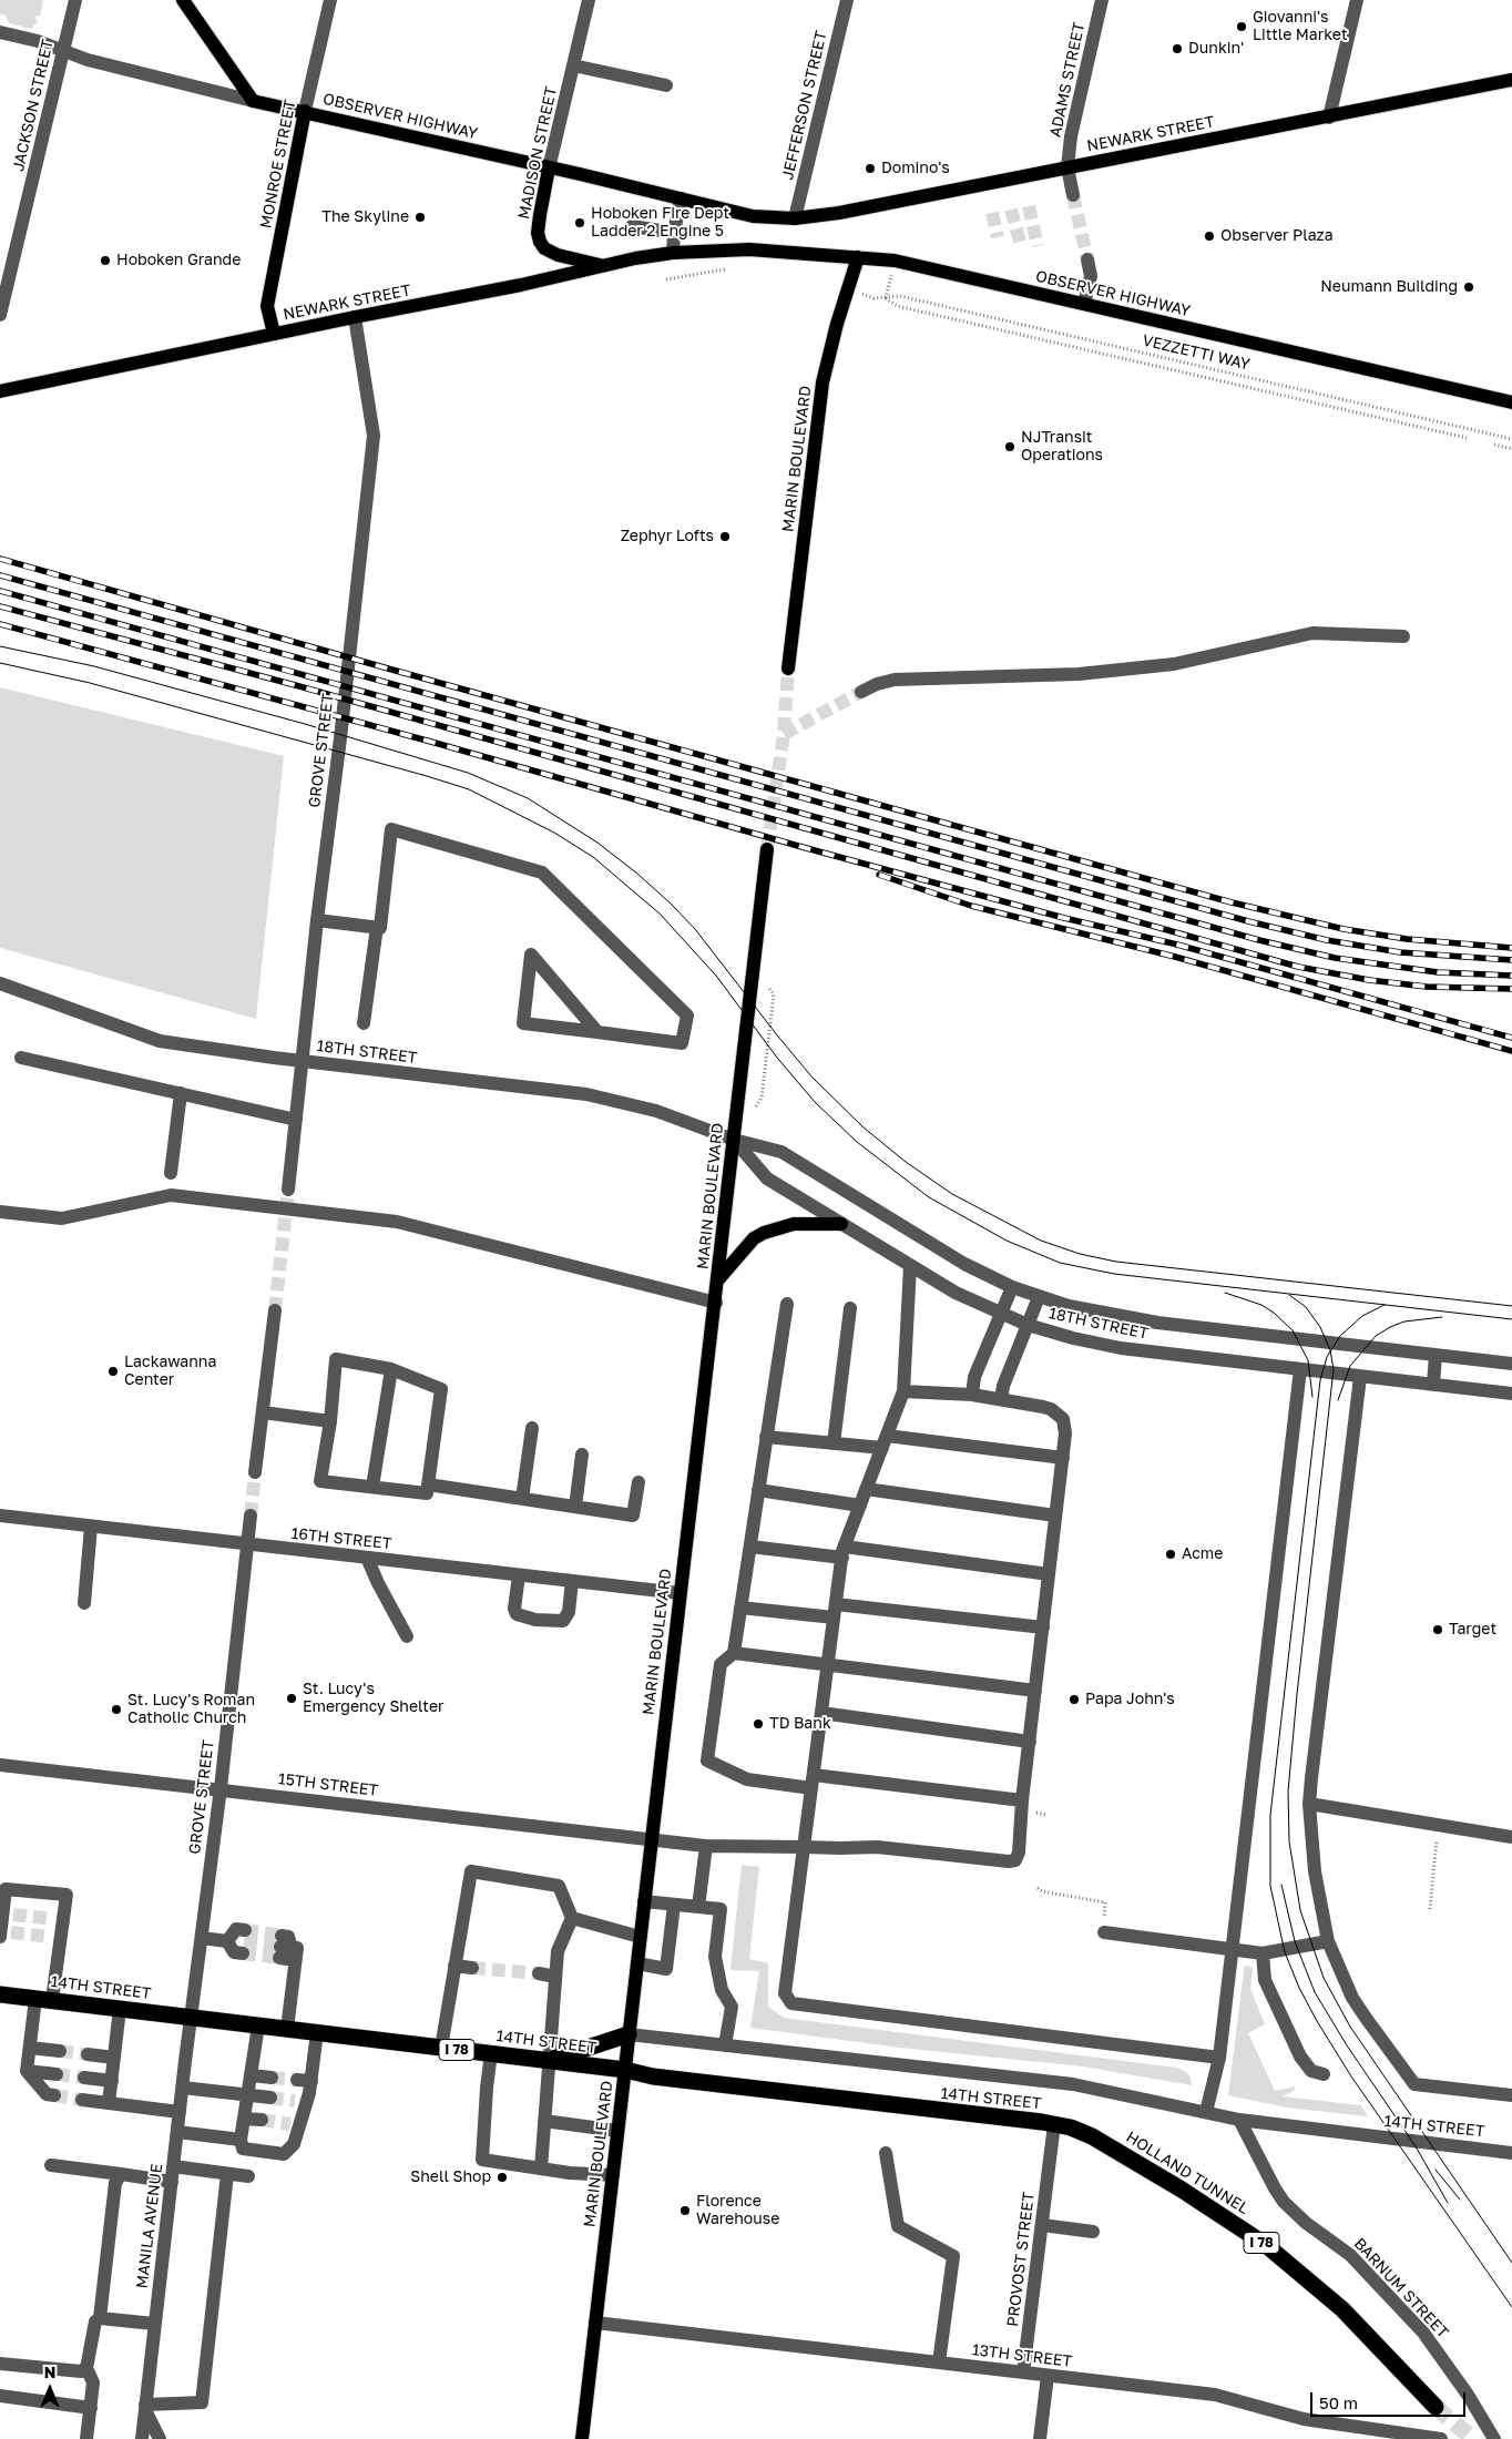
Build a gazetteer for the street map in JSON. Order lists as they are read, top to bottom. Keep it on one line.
{"streets":{"highway":["14TH STREET","I 78","HOLLAND TUNNEL"],"main road":["OBSERVER HIGHWAY","NEWARK STREET","MADISON STREET","MONROE STREET","MARIN BOULEVARD"],"street":["ADAMS STREET","JACKSON STREET","JEFFERSON STREET","GROVE STREET","18TH STREET","16TH STREET","15TH STREET","MANILA AVENUE","PROVOST STREET","BARNUM STREET","13TH STREET"],"path":["VEZZETTI WAY"]},"crossings":[["ADAMS STREET","NEWARK STREET"],["JACKSON STREET","OBSERVER HIGHWAY"],["JEFFERSON STREET","OBSERVER HIGHWAY"],["JEFFERSON STREET","NEWARK STREET"],["OBSERVER HIGHWAY","NEWARK STREET"],["OBSERVER HIGHWAY","MADISON STREET"],["OBSERVER HIGHWAY","MONROE STREET"],["OBSERVER HIGHWAY","MARIN BOULEVARD"],["NEWARK STREET","MADISON STREET"],["NEWARK STREET","MONROE STREET"],["NEWARK STREET","GROVE STREET"],["MARIN BOULEVARD","18TH STREET"],["MARIN BOULEVARD","16TH STREET"],["MARIN BOULEVARD","15TH STREET"],["MARIN BOULEVARD","14TH STREET"],["MARIN BOULEVARD","13TH STREET"],["GROVE STREET","18TH STREET"],["GROVE STREET","16TH STREET"],["GROVE STREET","15TH STREET"],["GROVE STREET","14TH STREET"],["GROVE STREET","MANILA AVENUE"],["14TH STREET","HOLLAND TUNNEL"],["14TH STREET","MANILA AVENUE"],["14TH STREET","PROVOST STREET"],["14TH STREET","BARNUM STREET"],["HOLLAND TUNNEL","PROVOST STREET"],["PROVOST STREET","13TH STREET"]],"places":["Giovanni's Little Market","Dunkin'","Domino's","The Skyline","Hoboken Fire Dept Ladder 2 Engine 5","Observer Plaza","Hoboken Grande","Neumann Building","NJTransit Operations","Zephyr Lofts","Lackawanna Center","Acme","Target","St. Lucy's Emergency Shelter","Papa John's","St. Lucy's Roman Catholic Church","TD Bank","Shell Shop","Florence Warehouse"],"scale_bar":"50 m","north":"top"}
